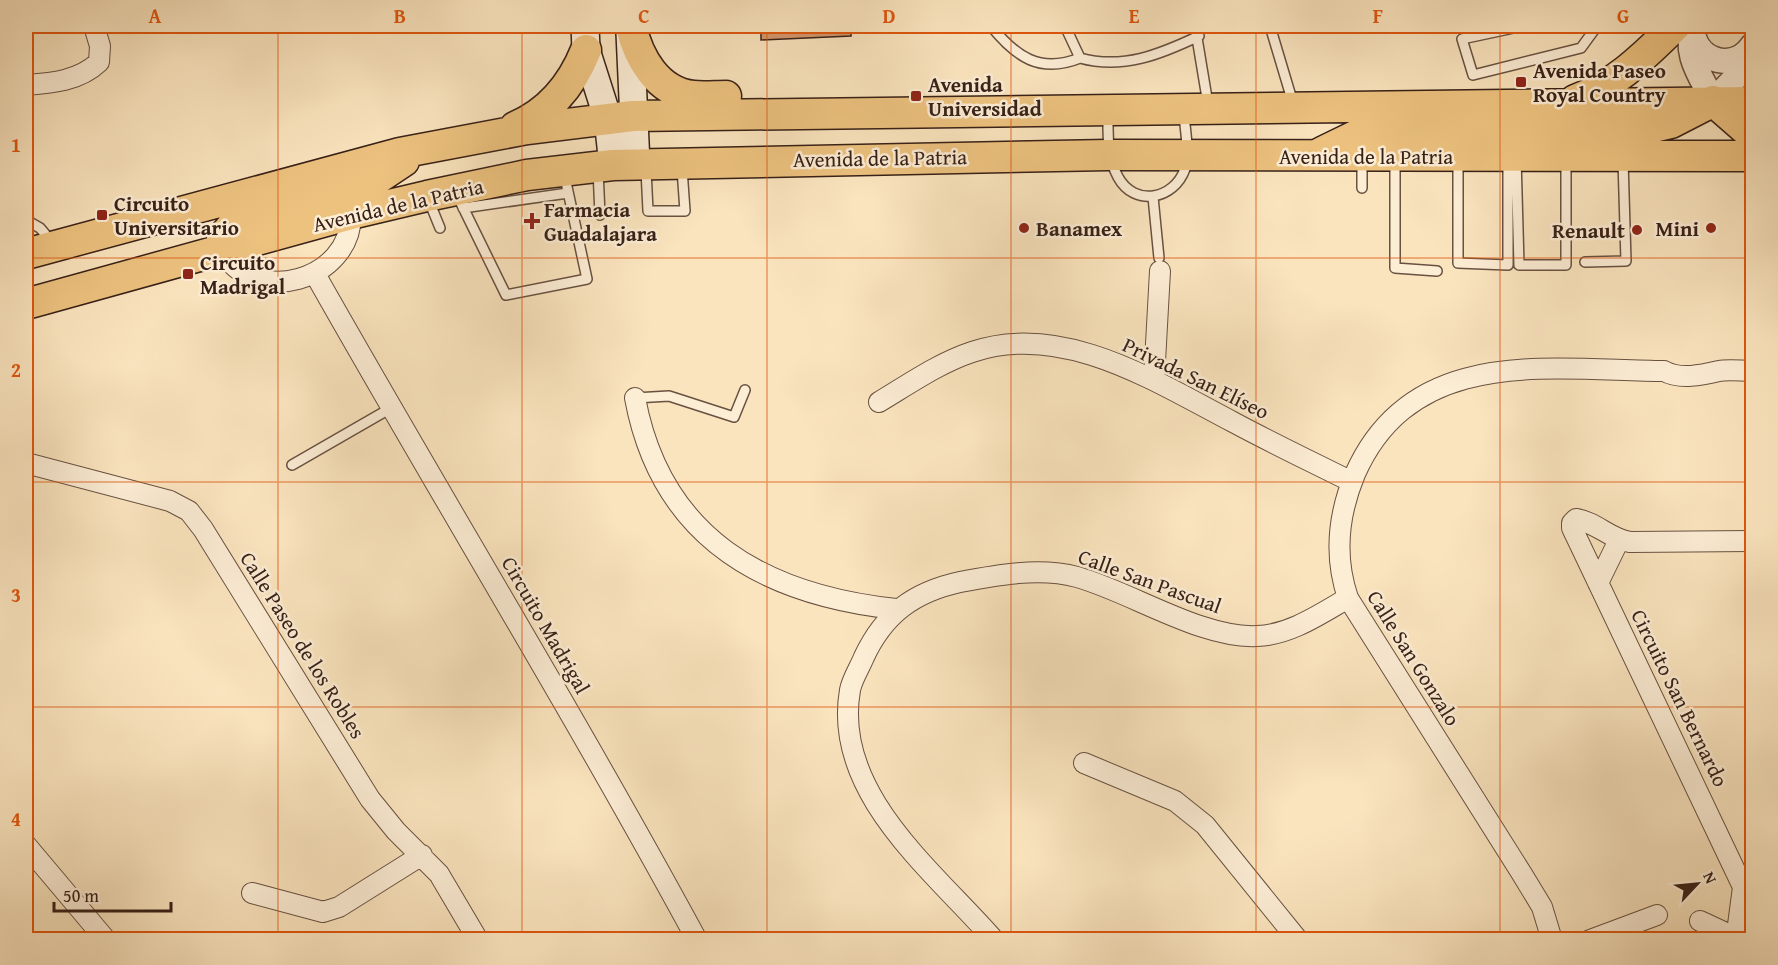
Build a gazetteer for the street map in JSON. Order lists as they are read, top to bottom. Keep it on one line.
{"streets":{"main road":["Avenida de la Patria"],"street":["Privada San Elíseo","Calle San Pascual","Circuito Madrigal","Calle Paseo de los Robles","Calle San Gonzalo","Circuito San Bernardo"]},"crossings":[["Privada San Elíseo","Calle San Gonzalo"],["Calle San Pascual","Calle San Gonzalo"]],"places":{"transit":["Avenida Paseo Royal Country","Avenida Universidad","Circuito Universitario","Circuito Madrigal"],"health":["Farmacia Guadalajara"],"other":["Banamex","Mini","Renault"]},"scale_bar":"50 m","north":"top right","grid":{"columns":["A","B","C","D","E","F","G"],"rows":["1","2","3","4"]}}
